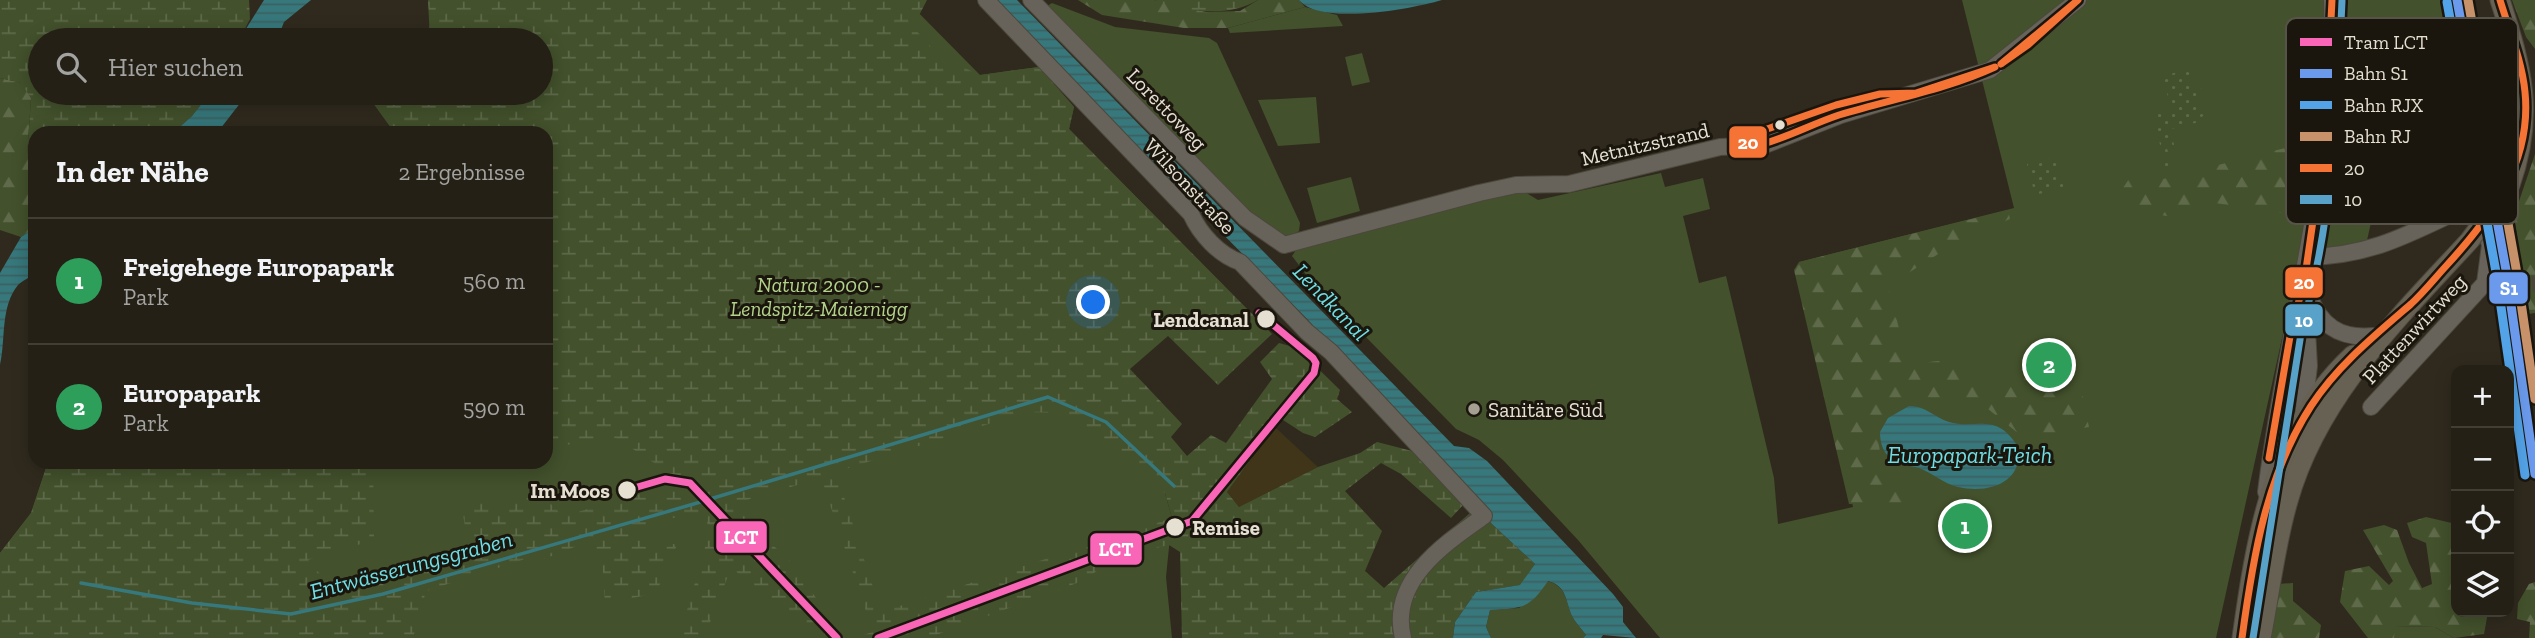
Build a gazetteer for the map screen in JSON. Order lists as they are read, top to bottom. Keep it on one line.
{"streets":{"street":["Lorettoweg","Metnitzstrand","Wilsonstraße","Plattenwirtweg"]},"crossings":[["Lorettoweg","Metnitzstrand"]],"water":["Lendkanal","Europapark-Teich","Entwässerungsgraben"],"parks":["Natura 2000 - Lendspitz-Maiernigg"],"places":["Lendcanal","Sanitäre Süd","Im Moos","Remise"],"lines":["rail line S1","rail line RJ","transit line 20","transit line 10","rail line RJX","tram line LCT"],"legend":["Tram LCT","Bahn S1","Bahn RJX","Bahn RJ","20","10"],"page":{"search":"Hier suchen","heading":["In der Nähe","2 Ergebnisse"],"list":[{"mark":"1","name":"Freigehege Europapark","note":"Park","value":"560 m"},{"mark":"2","name":"Europapark","note":"Park","value":"590 m"}],"pins":["2","1"],"map_buttons":["+","−"]}}
